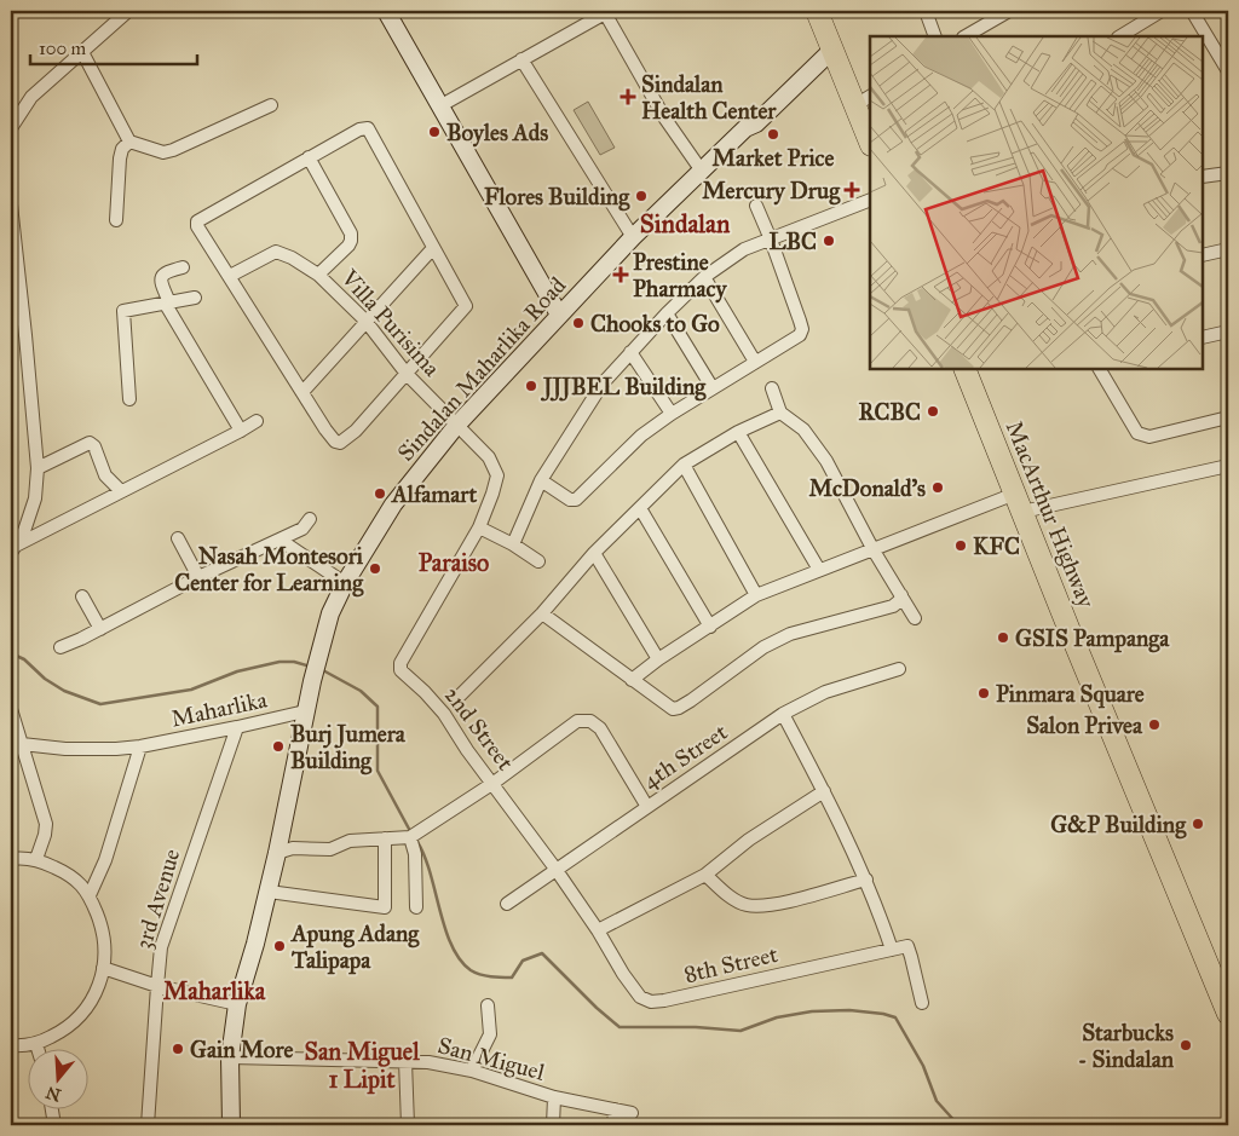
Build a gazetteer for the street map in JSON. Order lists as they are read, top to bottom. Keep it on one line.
{"streets":{"highway":["MacArthur Highway"],"main road":["Sindalan Maharlika Road"],"street":["Villa Purisima","Maharlika","2nd Street","4th Street","3rd Avenue","8th Street","San Miguel"]},"crossings":[["Villa Purisima","Sindalan Maharlika Road"],["Villa Purisima","2nd Street"],["Sindalan Maharlika Road","Maharlika"],["Sindalan Maharlika Road","2nd Street"],["Sindalan Maharlika Road","San Miguel"],["Maharlika","3rd Avenue"],["2nd Street","4th Street"],["2nd Street","8th Street"]],"districts":["Sindalan","Paraiso","Maharlika","San Miguel 1 Lipit"],"places":{"health":["Sindalan Health Center","Mercury Drug","Prestine Pharmacy"],"other":["Boyles Ads","Market Price","Flores Building","LBC","Chooks to Go","JJJBEL Building","RCBC","McDonald's","Alfamart","KFC","Nasah Montesori Center for Learning","GSIS Pampanga","Pinmara Square","Salon Privea","Burj Jumera Building","G&P Building","Apung Adang Talipapa","Starbucks - Sindalan","Gain More"]},"scale_bar":"100 m","north":"bottom"}
